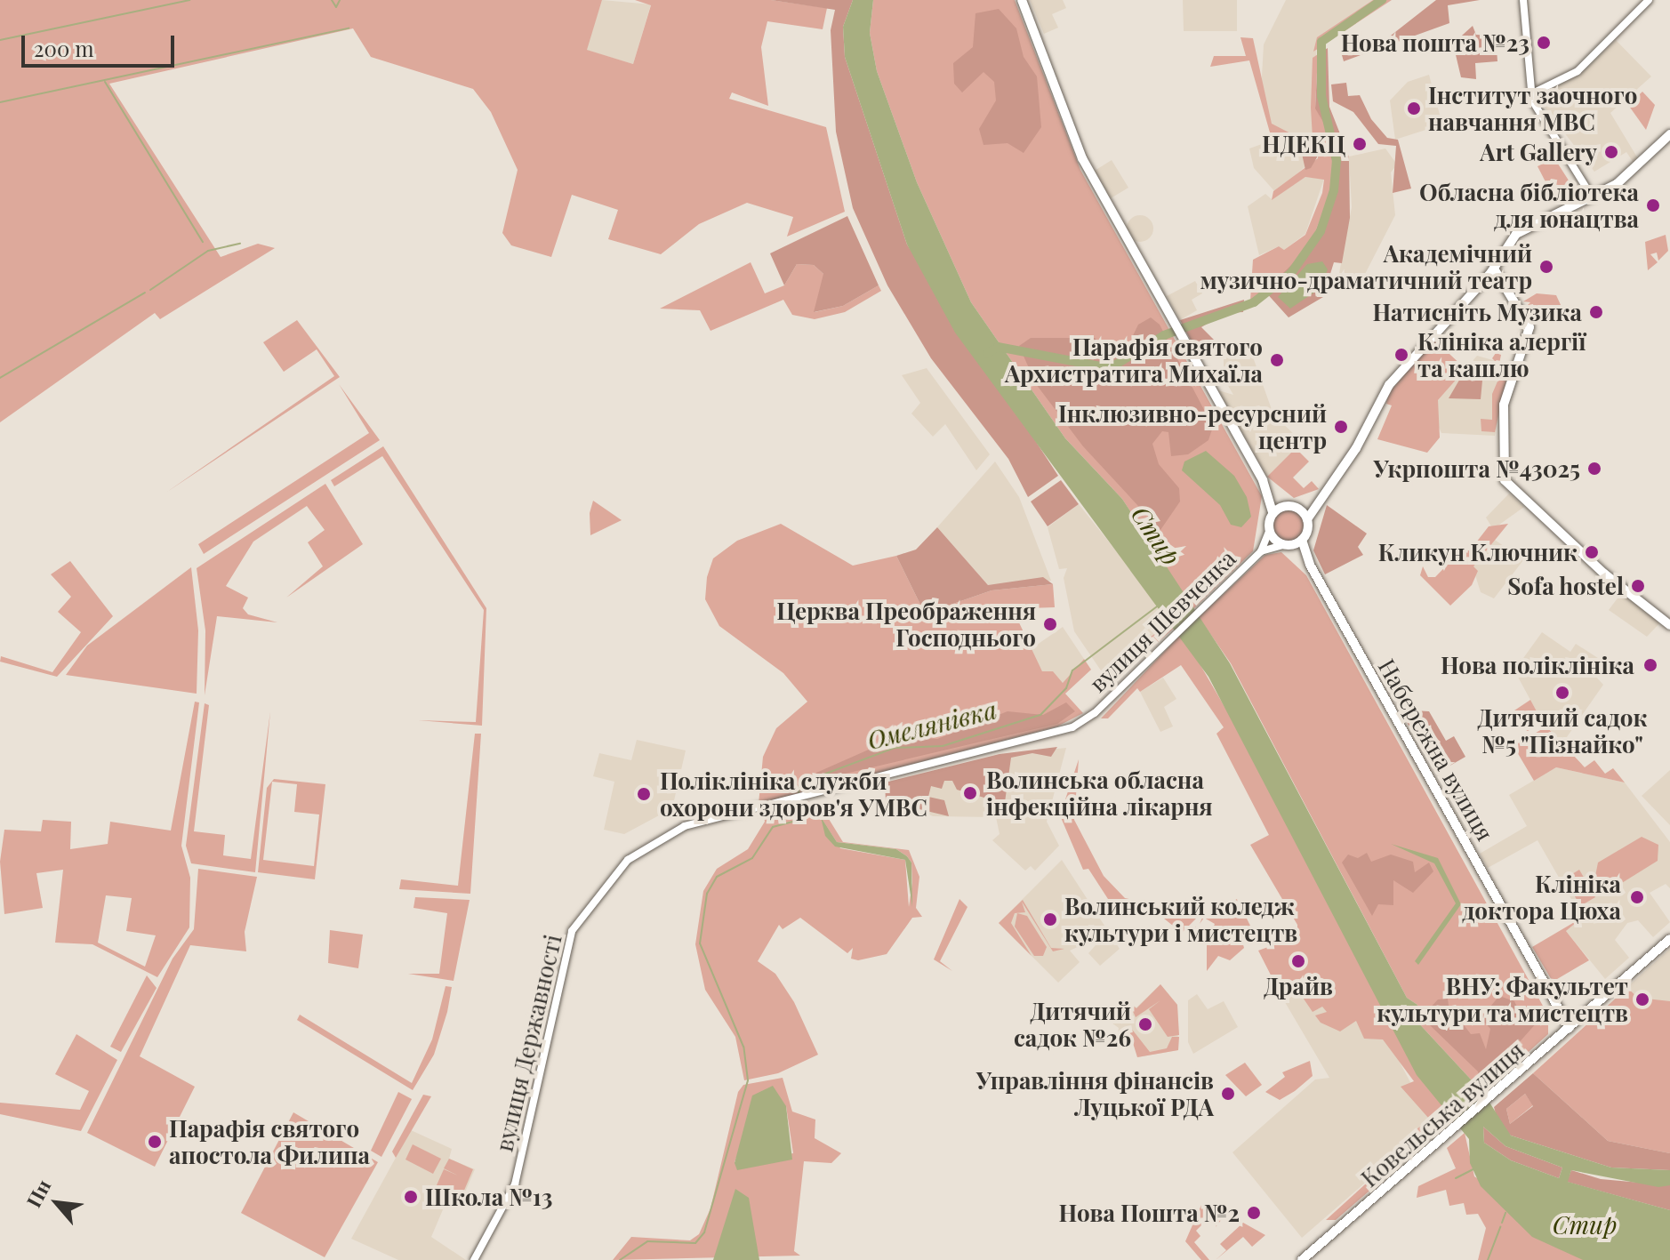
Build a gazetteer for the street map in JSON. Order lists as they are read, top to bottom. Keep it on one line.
{"streets":{"main road":["Набережна вулиця","Ковельська вулиця"],"street":["вулиця Шевченка","вулиця Державності"]},"crossings":[["вулиця Шевченка","Набережна вулиця"],["вулиця Шевченка","вулиця Державності"],["Набережна вулиця","Ковельська вулиця"]],"water":["Стир","Омелянівка"],"places":["Нова пошта №23","Інститут заочного навчання МВС","НДЕКЦ","Art Gallery","Обласна бібліотека для юнацтва","Академічний музично-драматичний театр","Натисніть Музика","Клініка алергії та кашлю","Парафія святого Архистратига Михаїла","Інклюзивно-ресурсний центр","Укрпошта №43025","Кликун Ключник","Sofa hostel","Церква Преображення Господнього","Нова поліклініка","Дитячий садок №5 \"Пізнайко\"","Волинська обласна інфекційна лікарня","Поліклініка служби охорони здоров'я УМВС","Клініка доктора Цюха","Волинський коледж культури і мистецтв","Драйв","ВНУ: Факультет культури та мистецтв","Дитячий садок №26","Управління фінансів Луцької РДА","Парафія святого апостола Филипа","Школа №13","Нова Пошта №2"],"scale_bar":"200 m","north":"top left"}
